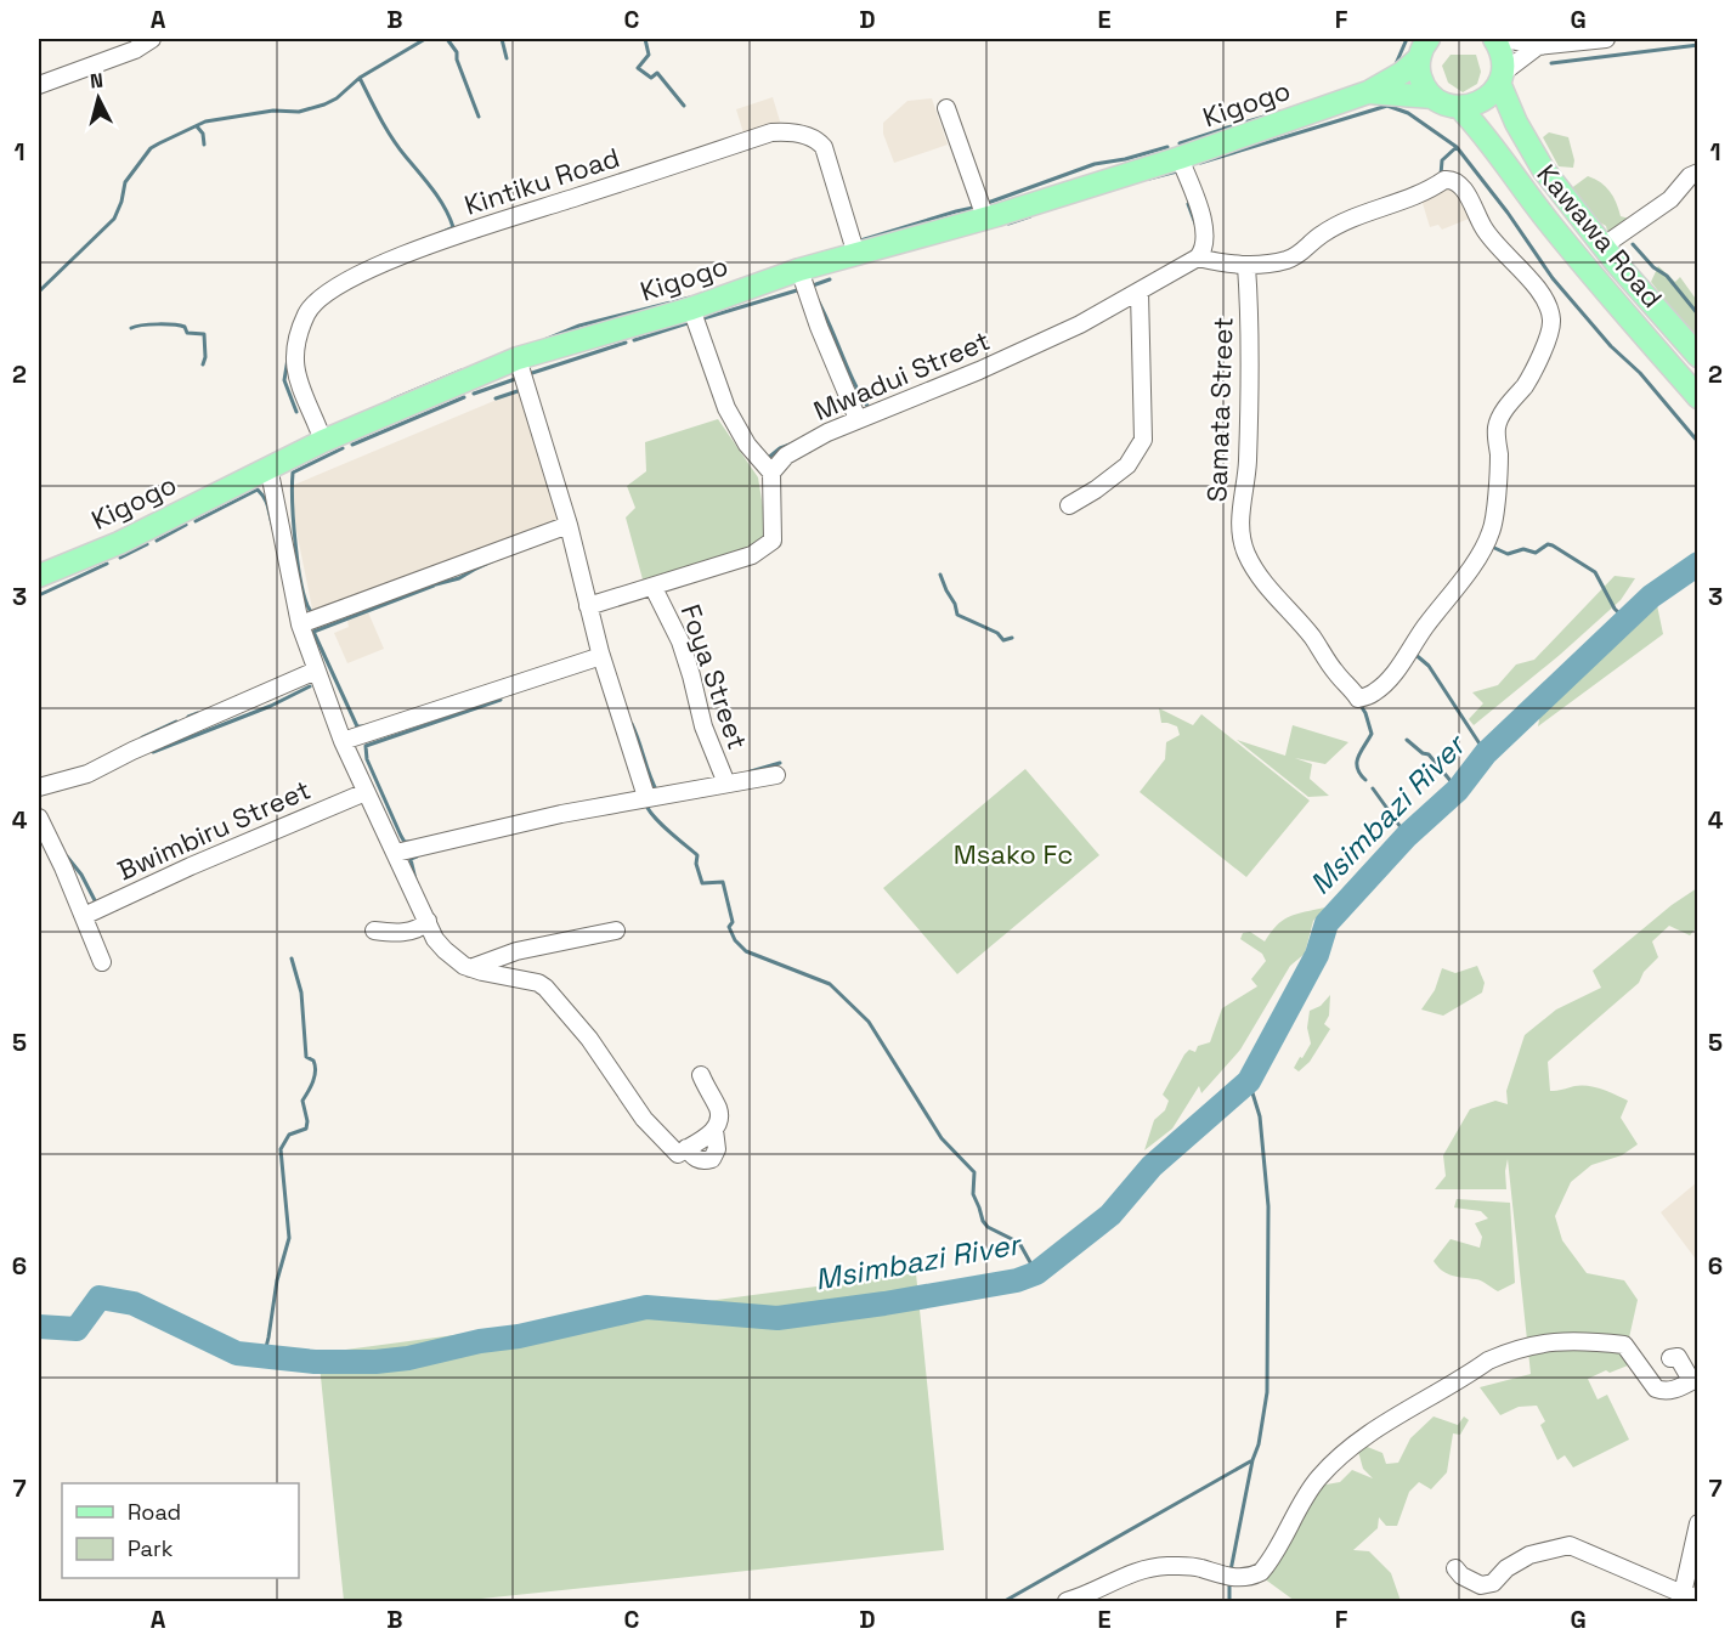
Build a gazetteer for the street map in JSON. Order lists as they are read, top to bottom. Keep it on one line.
{"streets":{"main road":["Kigogo","Kawawa Road"],"street":["Kintiku Road","Mwadui Street","Samata Street","Foya Street","Bwimbiru Street"]},"crossings":[["Kigogo","Kintiku Road"]],"water":["Msimbazi River"],"parks":["Msako Fc"],"legend":["Road","Park"],"north":"top","grid":{"columns":["A","B","C","D","E","F","G"],"rows":["1","2","3","4","5","6","7"]}}
